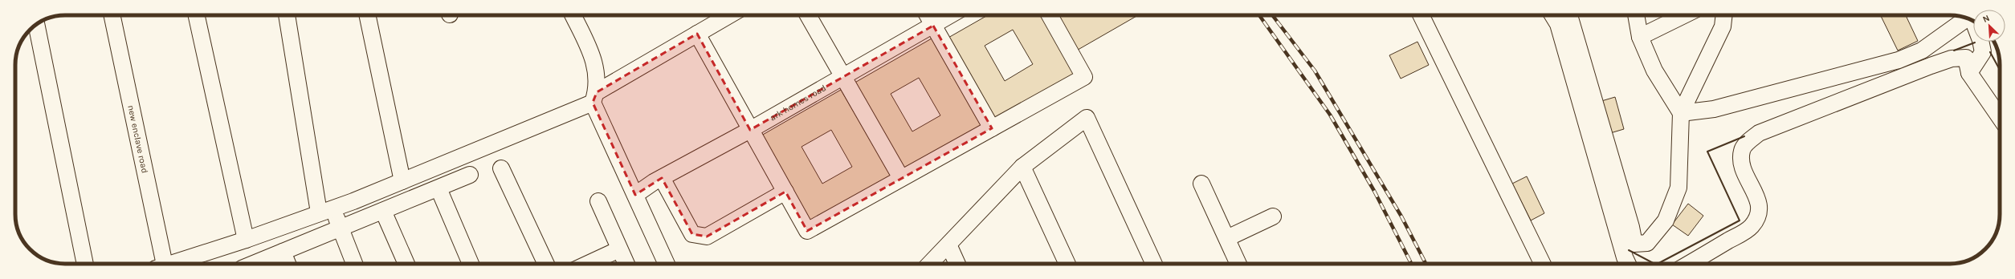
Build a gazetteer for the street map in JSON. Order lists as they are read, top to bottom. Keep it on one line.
{"streets":{"street":["ark homes road","new enclave road"]},"north":"top left"}
